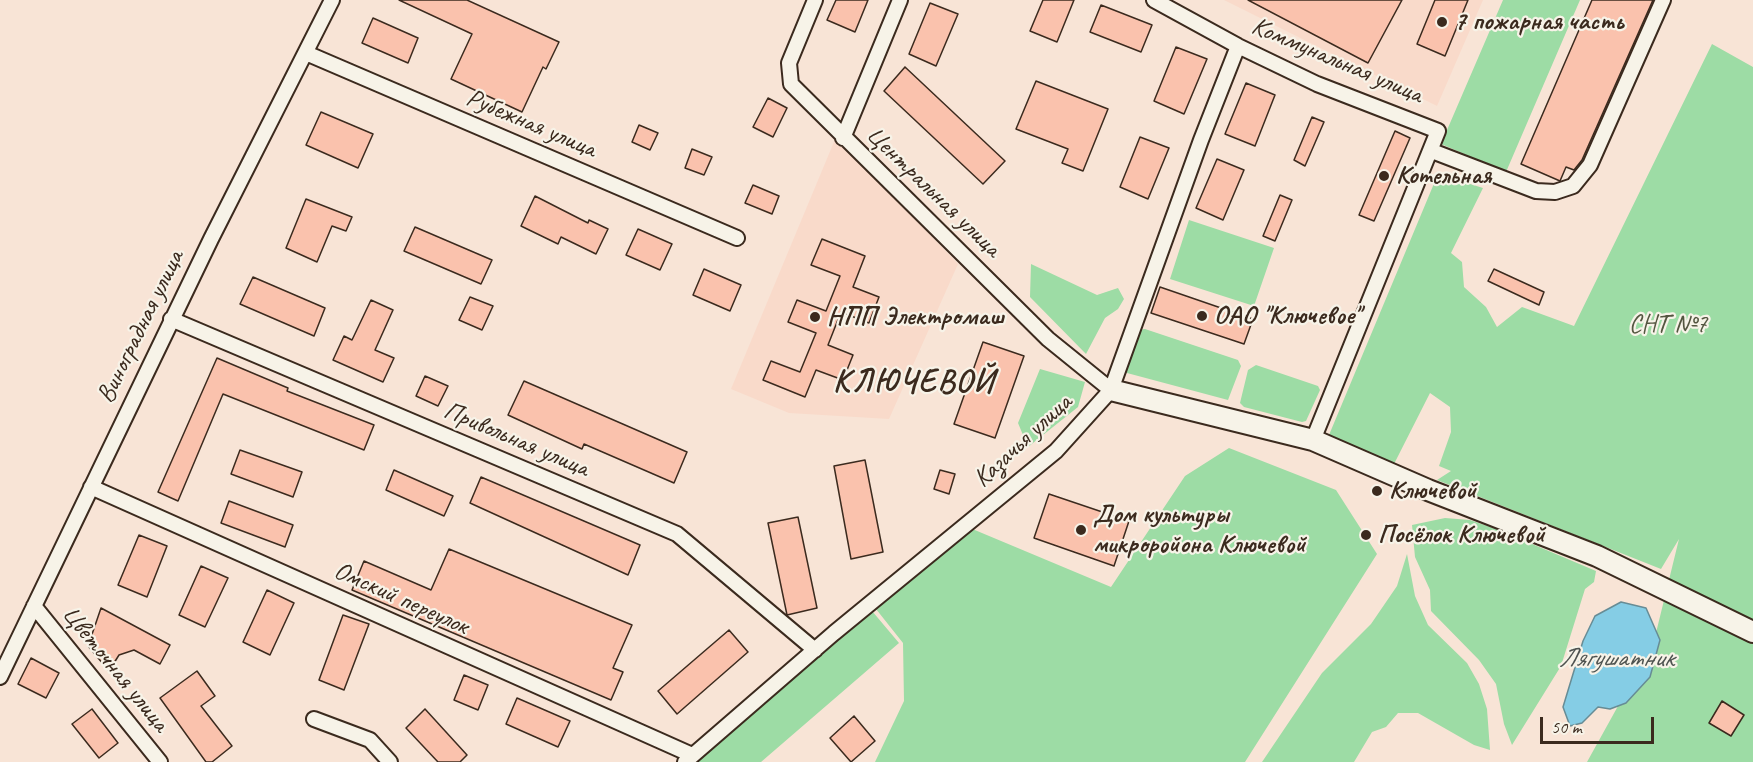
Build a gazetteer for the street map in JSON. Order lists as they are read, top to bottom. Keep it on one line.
{"streets":{"street":["Коммунальная улица","Рубежная улица","Центральная улица","Виноградная улица","Привольная улица","Казачья улица","Омский переулок","Цветочная улица"]},"crossings":[["Коммунальная улица","Казачья улица"],["Рубежная улица","Виноградная улица"],["Центральная улица","Казачья улица"],["Виноградная улица","Привольная улица"],["Виноградная улица","Омский переулок"],["Виноградная улица","Цветочная улица"],["Привольная улица","Казачья улица"],["Казачья улица","Омский переулок"]],"districts":["КЛЮЧЕВОЙ"],"water":["Лягушатник"],"parks":["СНТ №7"],"places":["7 пожарная часть","Котельная","ОАО \"Ключевое\"","НПП Электромаш","Ключевой","Дом культуры микроройона Ключевой","Посёлок Ключевой"],"scale_bar":"50 m"}
